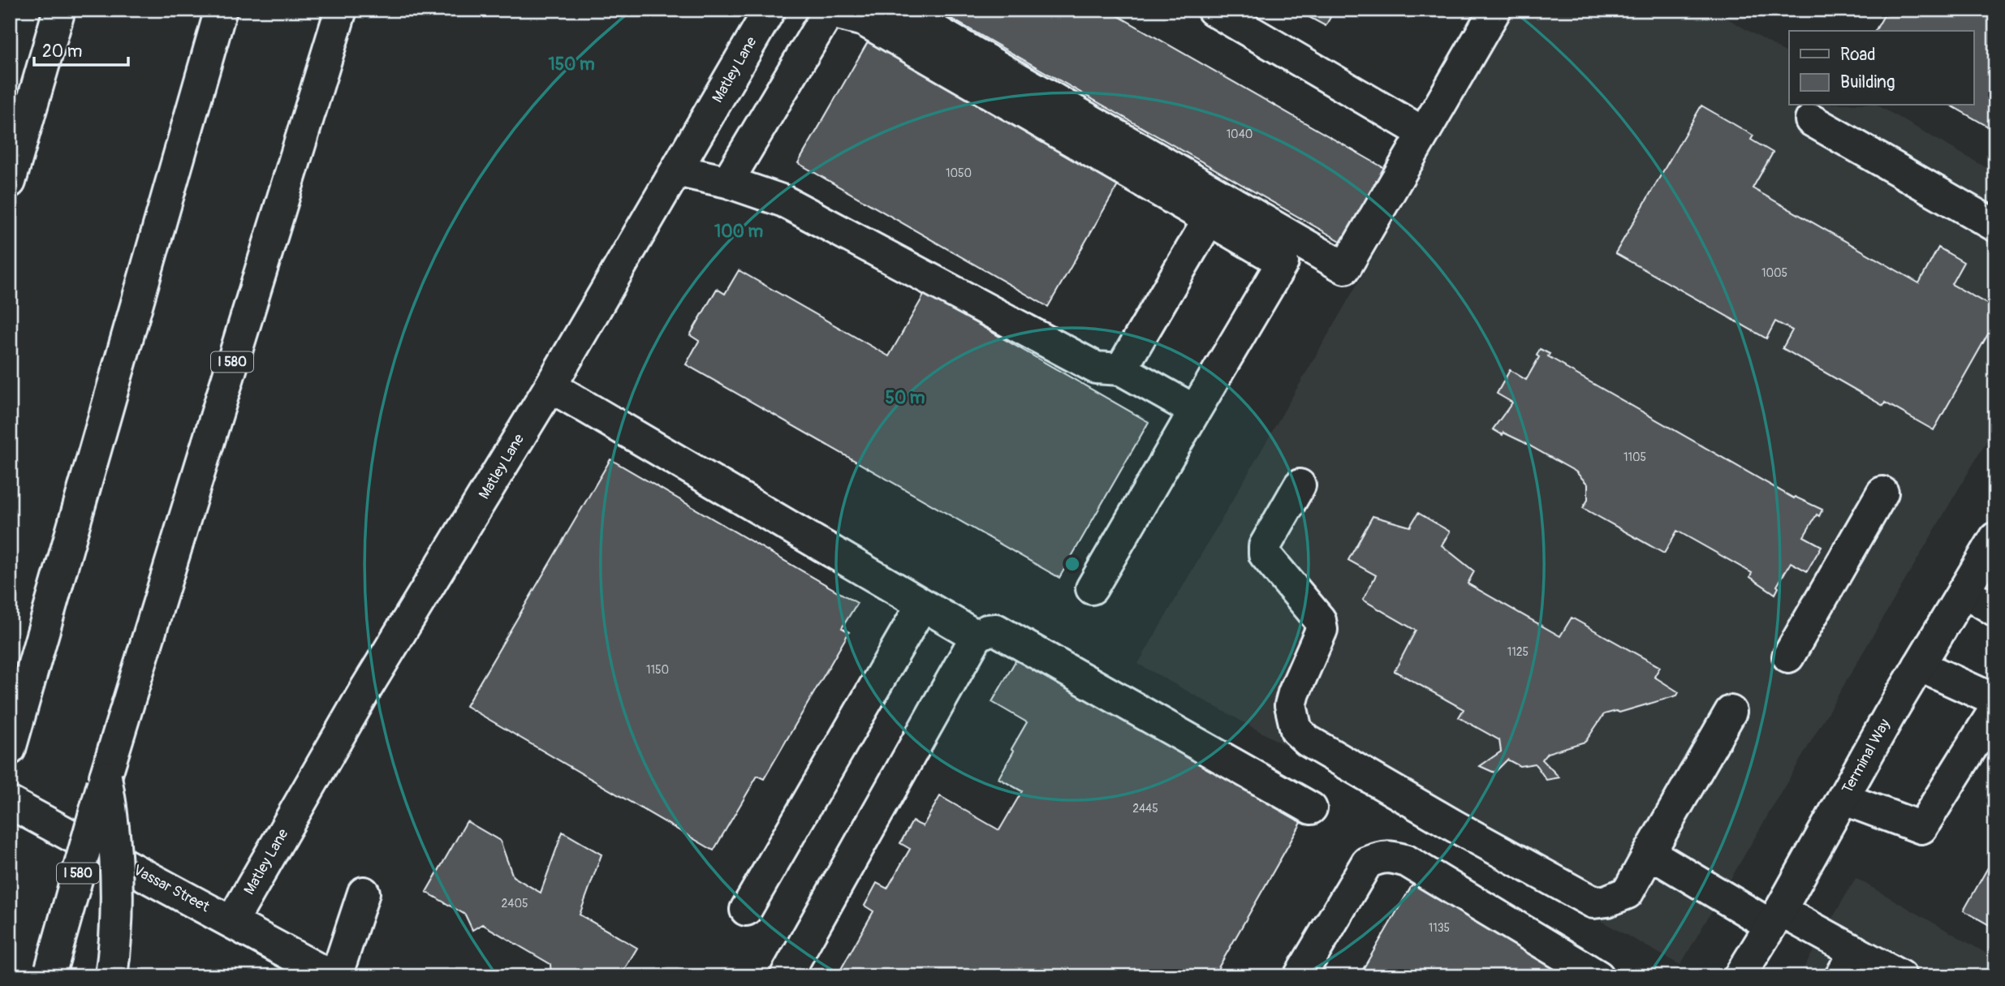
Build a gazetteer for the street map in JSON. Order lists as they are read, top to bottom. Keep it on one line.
{"streets":{"main road":["Matley Lane","I 580","Terminal Way","Vassar Street"]},"crossings":[["Matley Lane","Vassar Street"]],"house_numbers":["1040","1050","1005","1105","1125","1150","2445","2405","1135"],"legend":["Road","Building"],"scale_bar":"20 m","rings":["150 m","100 m","50 m"]}
